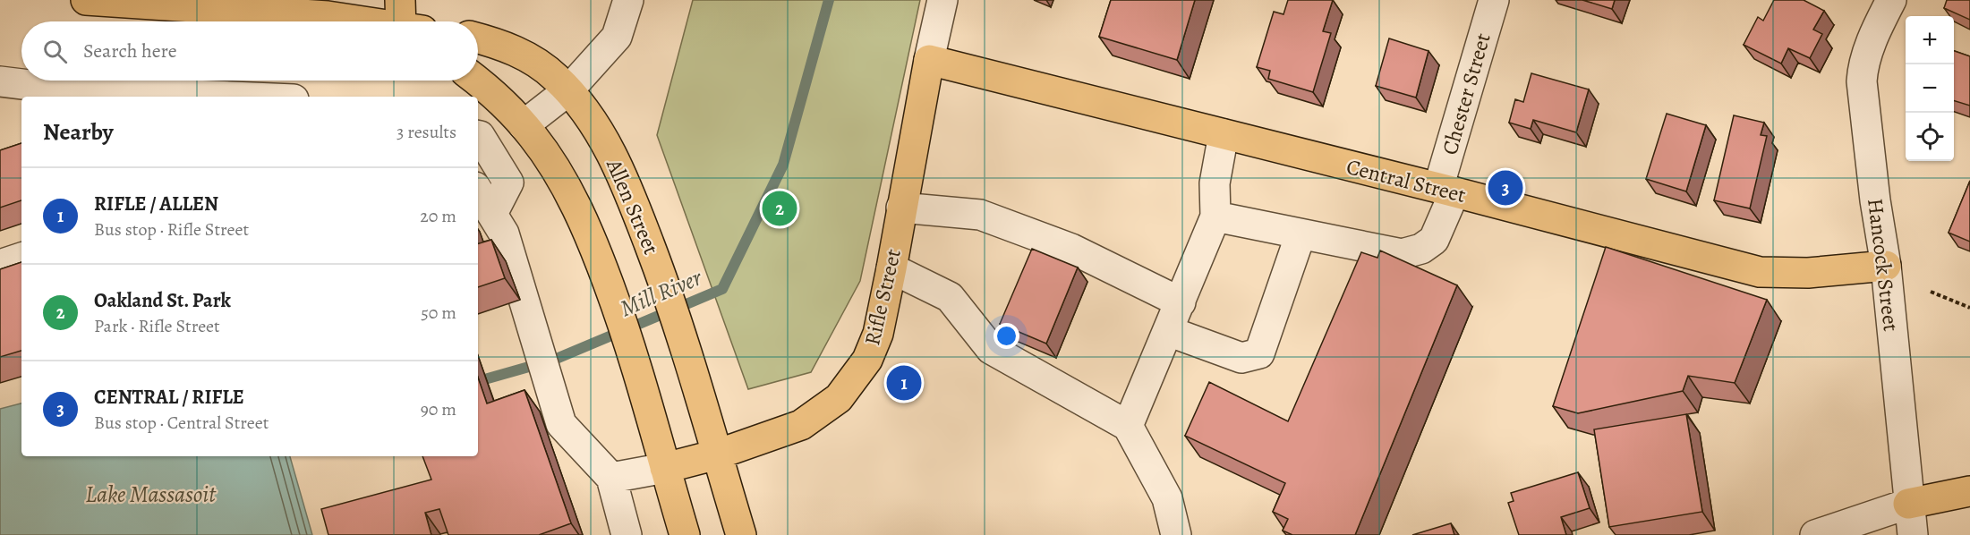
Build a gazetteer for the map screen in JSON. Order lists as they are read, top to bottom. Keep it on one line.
{"streets":{"main road":["Central Street","Allen Street","Rifle Street"],"street":["Chester Street","Hancock Street"]},"crossings":[["Chester Street","Central Street"],["Central Street","Hancock Street"],["Central Street","Rifle Street"],["Allen Street","Rifle Street"]],"water":["Mill River","Lake Massasoit"],"page":{"map_buttons":["+","−"],"search":"Search here","heading":["Nearby","3 results"],"list":[{"mark":"1","name":"RIFLE / ALLEN","note":"Bus stop · Rifle Street","value":"20 m"},{"mark":"2","name":"Oakland St. Park","note":"Park · Rifle Street","value":"50 m"},{"mark":"3","name":"CENTRAL / RIFLE","note":"Bus stop · Central Street","value":"90 m"}],"pins":["3","2","1"]}}
